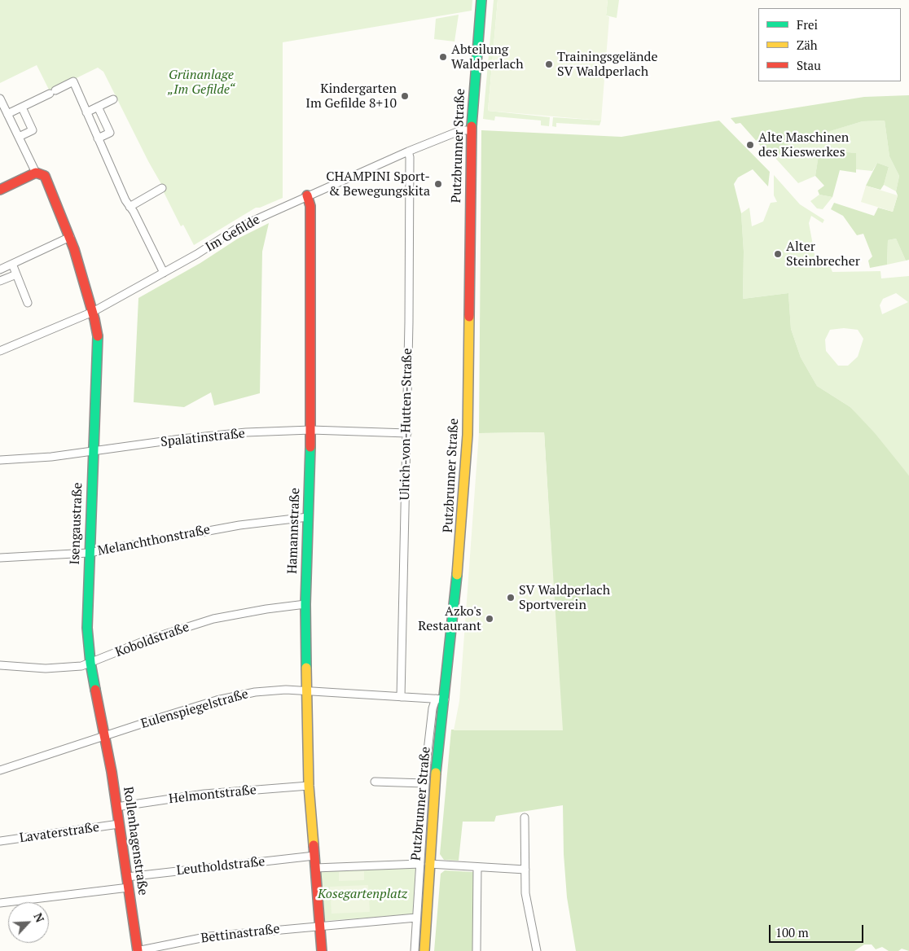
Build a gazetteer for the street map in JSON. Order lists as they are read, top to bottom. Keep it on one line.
{"streets":{"street":["Putzbrunner Straße","Im Gefilde","Ulrich-von-Hutten-Straße","Spalatinstraße","Isengaustraße","Hamannstraße","Melanchthonstraße","Koboldstraße","Eulenspiegelstraße","Helmontstraße","Lavaterstraße","Rollenhagenstraße","Leutholdstraße","Bettinastraße"]},"crossings":[["Putzbrunner Straße","Im Gefilde"],["Putzbrunner Straße","Eulenspiegelstraße"],["Im Gefilde","Ulrich-von-Hutten-Straße"],["Im Gefilde","Isengaustraße"],["Im Gefilde","Hamannstraße"],["Ulrich-von-Hutten-Straße","Spalatinstraße"],["Ulrich-von-Hutten-Straße","Eulenspiegelstraße"],["Spalatinstraße","Isengaustraße"],["Spalatinstraße","Hamannstraße"],["Isengaustraße","Melanchthonstraße"],["Isengaustraße","Koboldstraße"],["Isengaustraße","Eulenspiegelstraße"],["Isengaustraße","Rollenhagenstraße"],["Hamannstraße","Melanchthonstraße"],["Hamannstraße","Koboldstraße"],["Hamannstraße","Eulenspiegelstraße"],["Hamannstraße","Helmontstraße"],["Hamannstraße","Leutholdstraße"],["Eulenspiegelstraße","Rollenhagenstraße"],["Helmontstraße","Rollenhagenstraße"],["Lavaterstraße","Rollenhagenstraße"],["Rollenhagenstraße","Leutholdstraße"],["Rollenhagenstraße","Bettinastraße"]],"parks":["Grünanlage „Im Gefilde“","Kosegartenplatz"],"places":["Abteilung Waldperlach","Trainingsgelände SV Waldperlach","Kindergarten Im Gefilde 8+10","Alte Maschinen des Kieswerkes","CHAMPINI Sport- & Bewegungskita","Alter Steinbrecher","SV Waldperlach Sportverein","Azko's Restaurant"],"legend":["Frei","Zäh","Stau"],"scale_bar":"100 m","north":"top right"}
